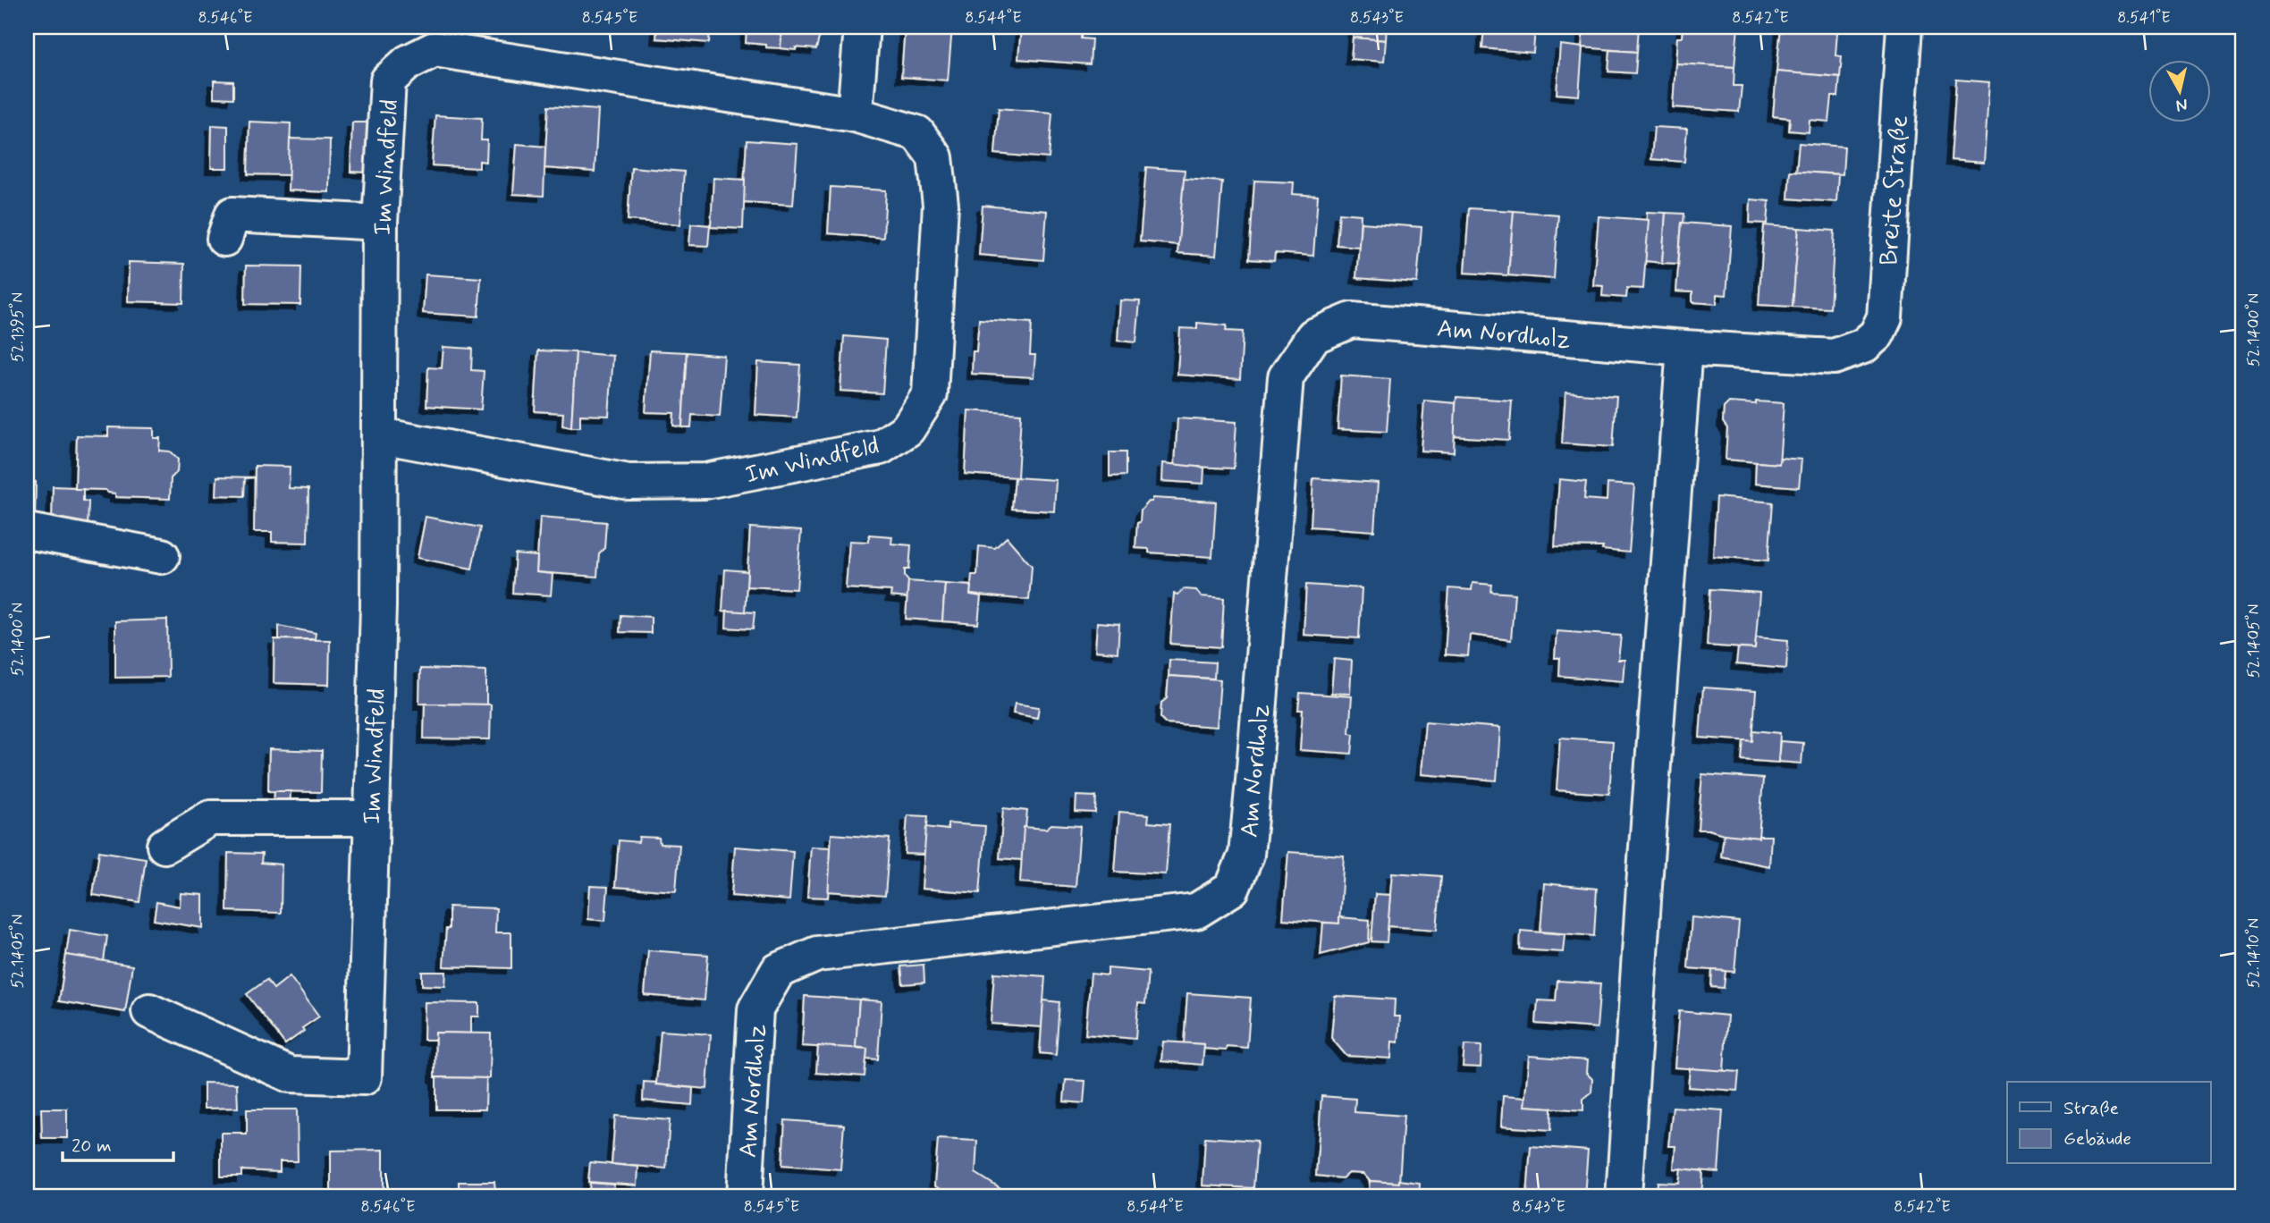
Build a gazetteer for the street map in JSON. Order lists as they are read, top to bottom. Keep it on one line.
{"streets":{"street":["Im Windfeld","Breite Straße","Am Nordholz"]},"crossings":[["Breite Straße","Am Nordholz"]],"legend":["Straße","Gebäude"],"scale_bar":"20 m","north":"bottom","coordinates":["8.546°E","8.545°E","8.544°E","8.543°E","8.542°E","8.541°E","52.1395°N","52.1400°N","52.1405°N","52.1410°N"]}
